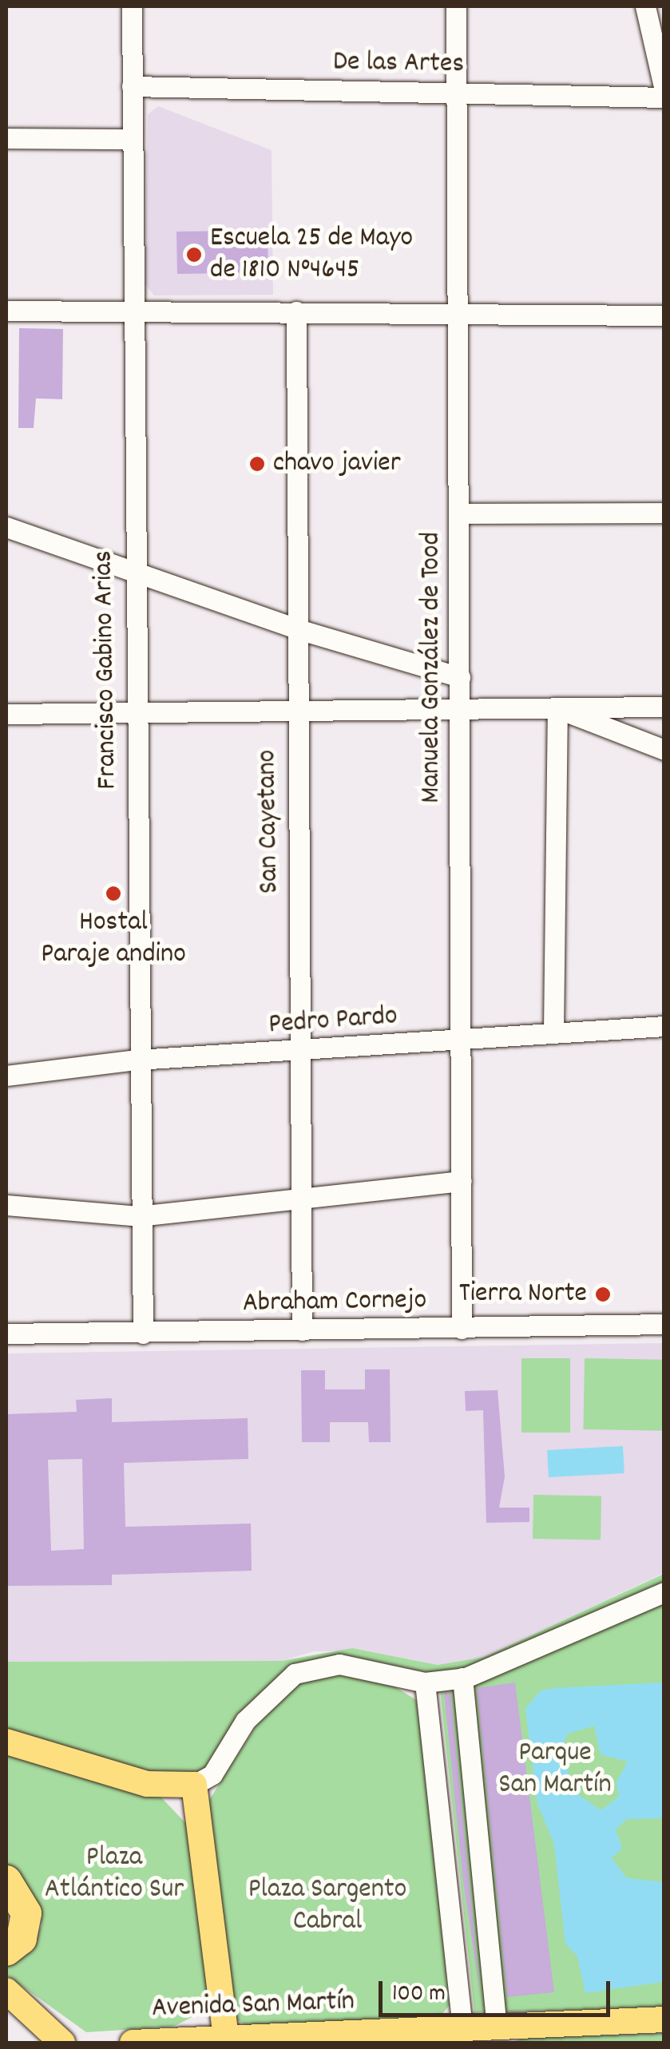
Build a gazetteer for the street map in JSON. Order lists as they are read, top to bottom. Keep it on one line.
{"streets":{"main road":["Avenida San Martín"],"street":["De las Artes","Manuela González de Tood","Francisco Gabino Arias","San Cayetano","Pedro Pardo","Abraham Cornejo"]},"crossings":[["De las Artes","Manuela González de Tood"],["De las Artes","Francisco Gabino Arias"],["Manuela González de Tood","Pedro Pardo"],["Manuela González de Tood","Abraham Cornejo"],["Francisco Gabino Arias","Pedro Pardo"],["Francisco Gabino Arias","Abraham Cornejo"],["San Cayetano","Pedro Pardo"],["San Cayetano","Abraham Cornejo"]],"parks":["Parque San Martín","Plaza Atlántico Sur","Plaza Sargento Cabral"],"places":["Escuela 25 de Mayo de 1810 N°4645","chavo javier","Hostal Paraje andino","Tierra Norte"],"scale_bar":"100 m"}
